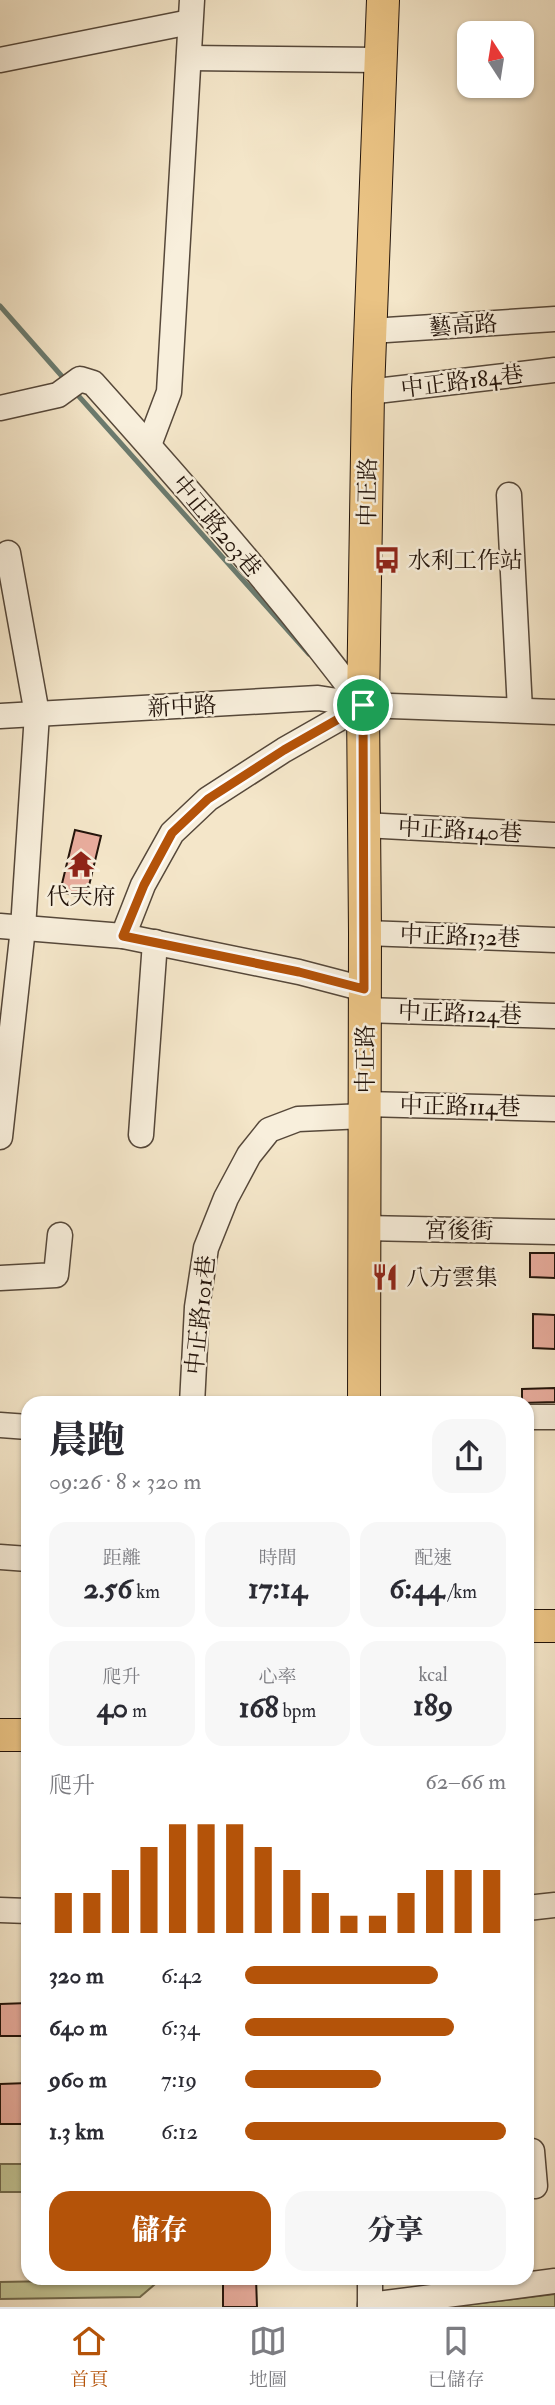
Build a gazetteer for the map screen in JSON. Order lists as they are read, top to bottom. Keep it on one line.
{"streets":{"main road":["中正路"],"street":["藝高路","中正路184巷","中正路203巷","新中路","中正路140巷","中正路132巷","中正路124巷","中正路114巷","宮後街","中正路101巷"]},"crossings":[["藝高路","中正路"],["中正路184巷","中正路"],["中正路","中正路203巷"],["中正路","新中路"],["中正路","中正路140巷"],["中正路","中正路132巷"],["中正路","中正路124巷"],["中正路","中正路114巷"],["中正路","宮後街"],["中正路","中正路101巷"],["中正路203巷","新中路"],["中正路114巷","中正路101巷"]],"places":{"bus stop":["水利工作站"],"temple":["代天府"],"restaurant":["八方雲集"]},"north":"top","page":{"heading":["晨跑","09:26 · 8 × 320 m"],"stats":[["距離","2.56 km"],["時間","17:14"],["配速","6:44 /km"],["爬升","40 m"],["心率","168 bpm"],["kcal","189"]],"chart":["爬升","62–66 m"],"list":[{"name":"320 m","note":"6:42"},{"name":"640 m","note":"6:34"},{"name":"960 m","note":"7:19"},{"name":"1.3 km","note":"6:12"}],"buttons":["儲存","分享"],"tabs":["首頁","地圖","已儲存"]}}
